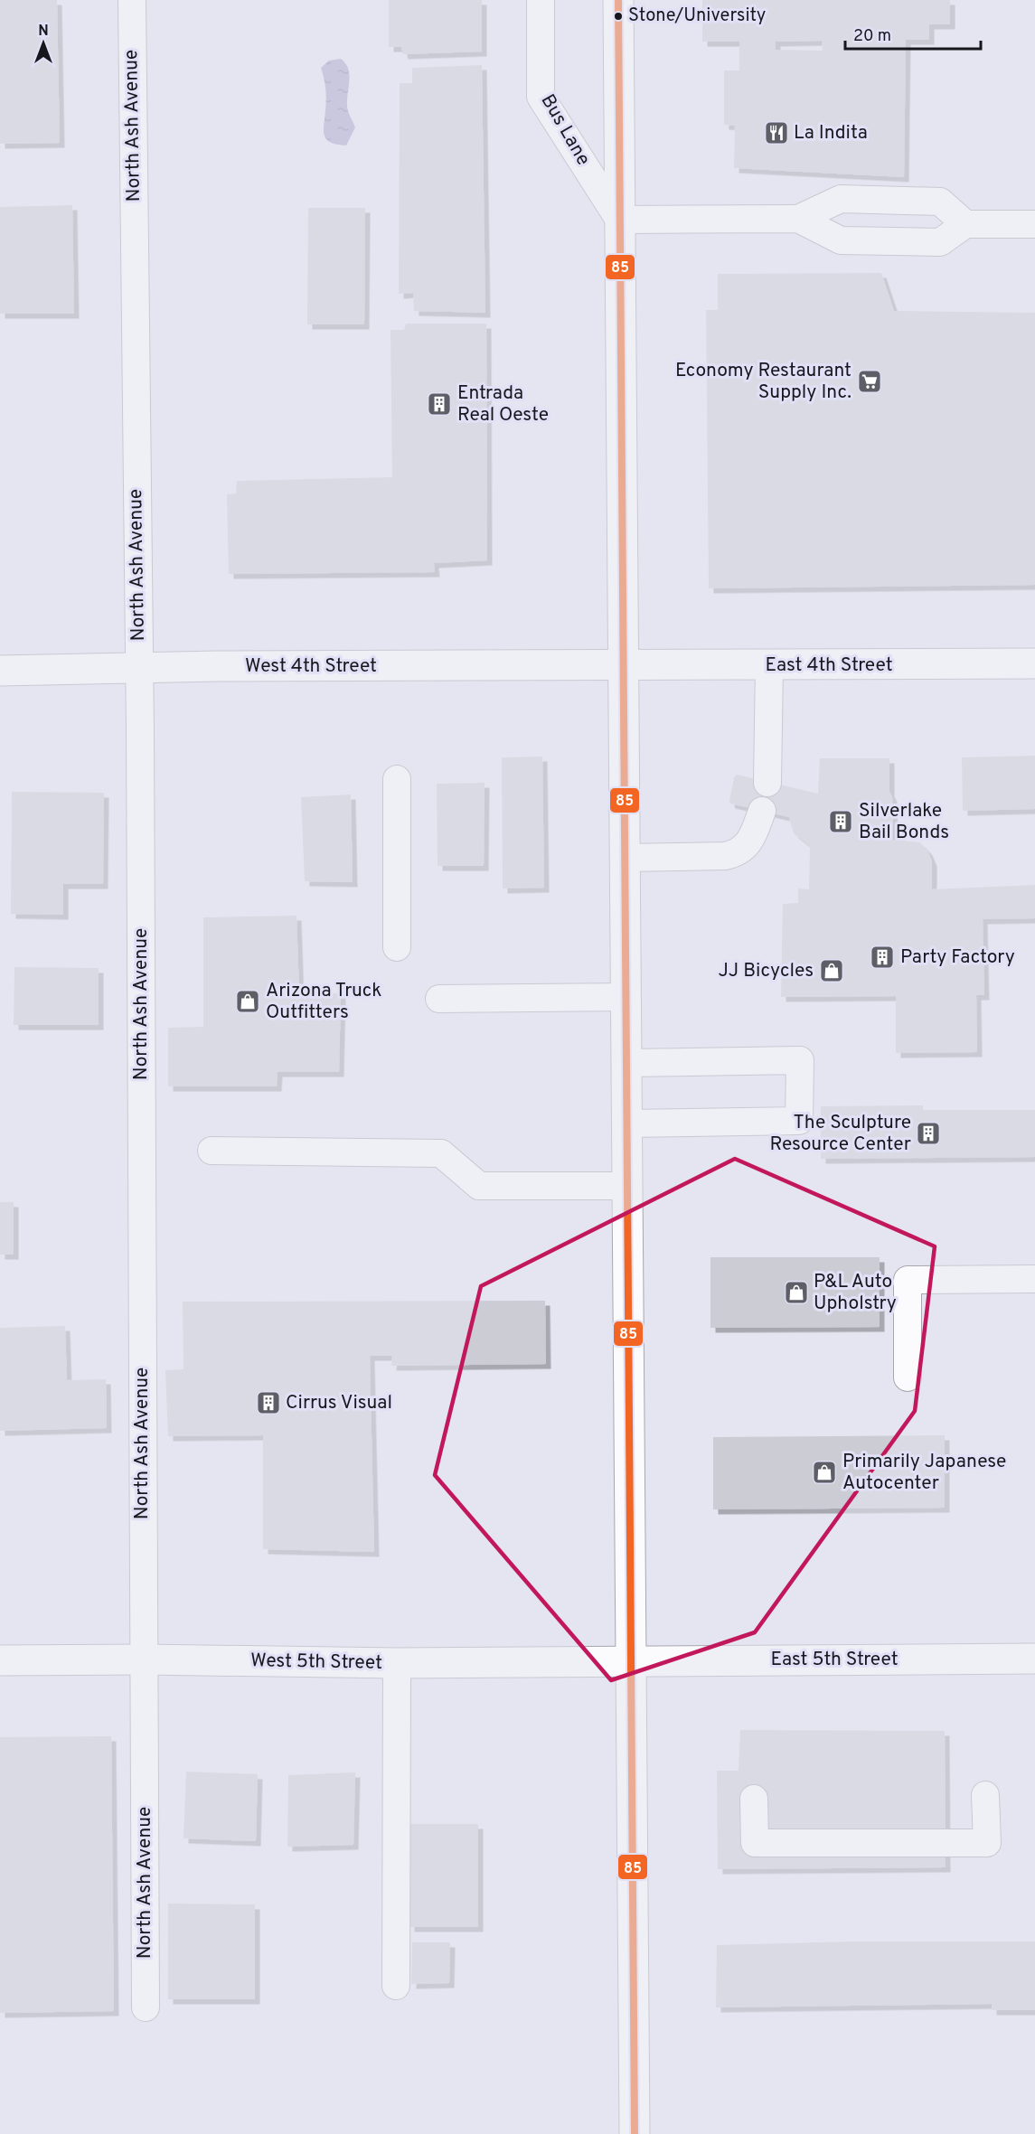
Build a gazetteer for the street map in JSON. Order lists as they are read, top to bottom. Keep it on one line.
{"streets":{"main road":["East 4th Street","West 4th Street","East 5th Street","West 5th Street"],"lane":["North Ash Avenue","Bus Lane"]},"crossings":[["North Ash Avenue","West 4th Street"],["North Ash Avenue","West 5th Street"],["East 4th Street","West 4th Street"],["East 5th Street","West 5th Street"]],"places":{"other":["Stone/University"],"restaurant":["La Indita"],"supermarket":["Economy Restaurant Supply Inc."],"building":["Entrada Real Oeste","Silverlake Bail Bonds","Party Factory","The Sculpture Resource Center","Cirrus Visual"],"shop":["JJ Bicycles","Arizona Truck Outfitters","P&L Auto Upholstry","Primarily Japanese Autocenter"]},"lines":["transit line 85"],"scale_bar":"20 m","north":"top"}
